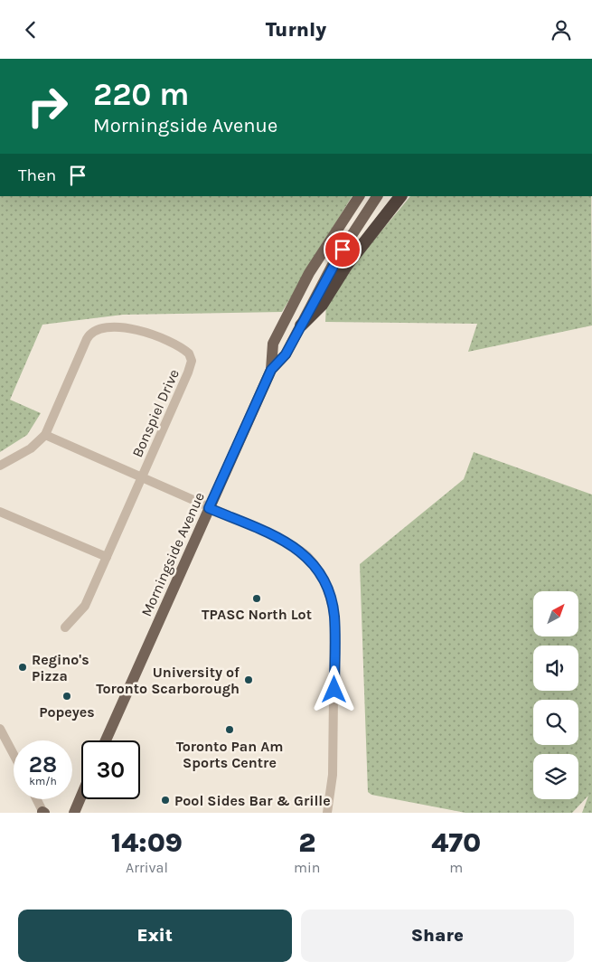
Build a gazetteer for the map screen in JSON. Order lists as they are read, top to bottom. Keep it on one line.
{"streets":{"main road":["Morningside Avenue"],"street":["Bonspiel Drive"]},"places":["TPASC North Lot","Regino's Pizza","University of Toronto Scarborough","Popeyes","Toronto Pan Am Sports Centre","Pool Sides Bar & Grille"],"north":"top right","page":{"header":"Turnly","turn":["220 m","Morningside Avenue"],"then":"Then","speed":"28 km/h","limit":"30","eta":["14:09","Arrival","2","min","470","m"],"buttons":["Exit","Share"]}}
